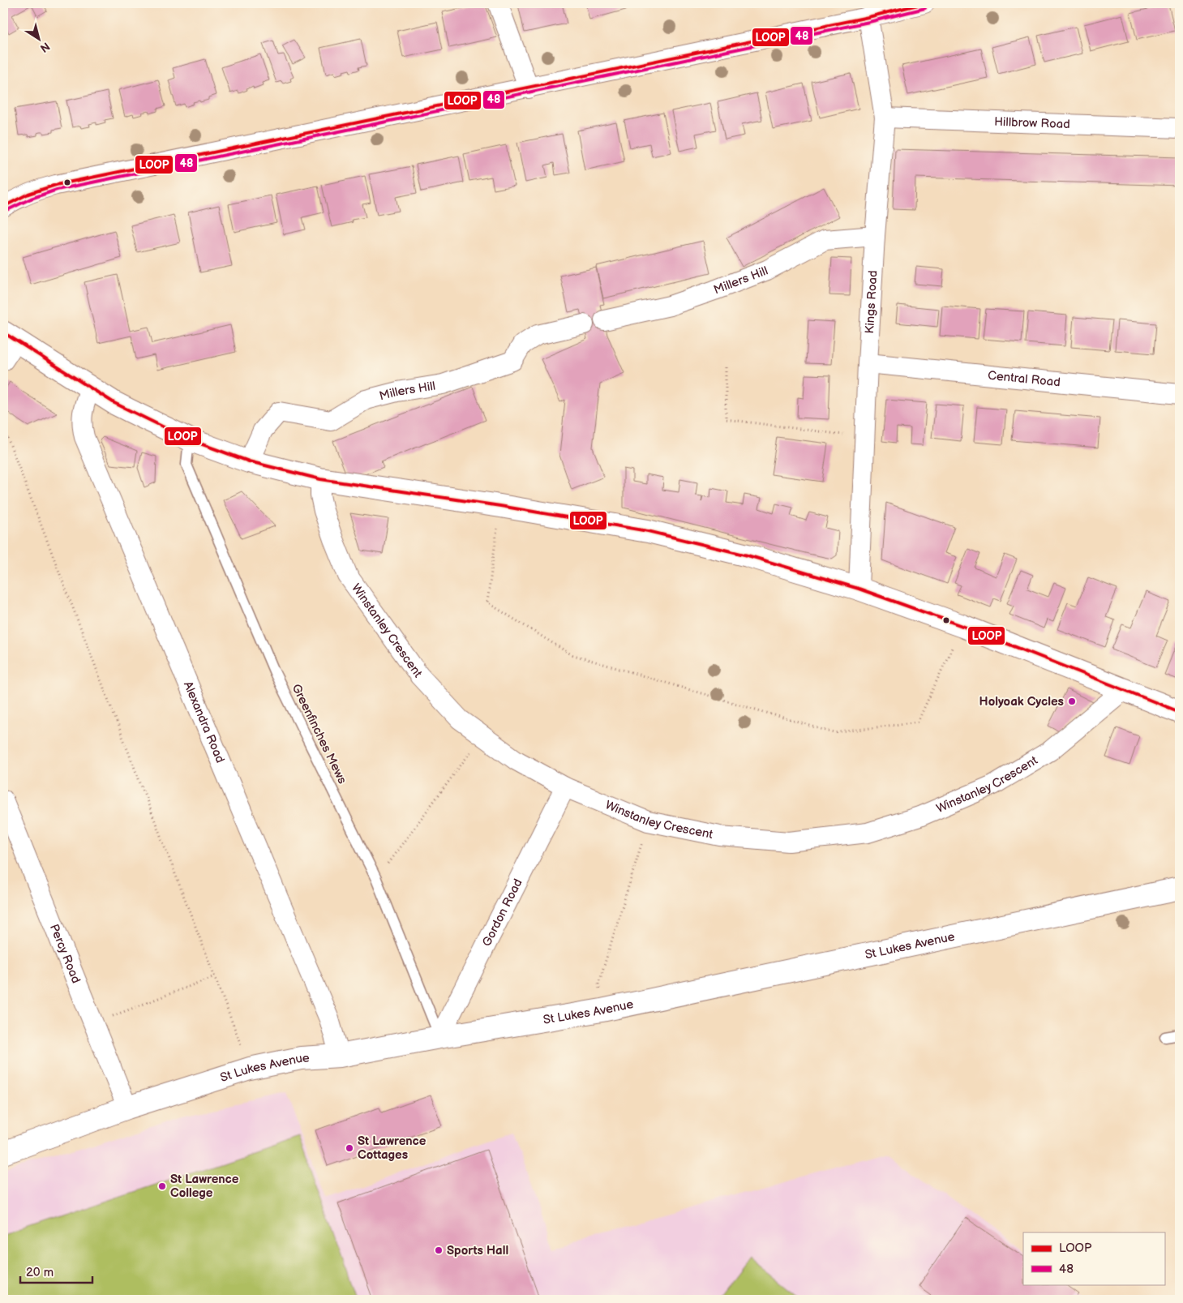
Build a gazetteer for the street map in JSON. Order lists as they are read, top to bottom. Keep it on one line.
{"streets":{"main road":["St Lukes Avenue"],"street":["Hillbrow Road","Millers Hill","Kings Road","Central Road","Winstanley Crescent","Alexandra Road","Gordon Road","Percy Road"],"lane":["Greenfinches Mews"]},"crossings":[["Hillbrow Road","Kings Road"],["Millers Hill","Kings Road"],["Kings Road","Central Road"],["Winstanley Crescent","Gordon Road"],["Alexandra Road","St Lukes Avenue"],["Greenfinches Mews","Gordon Road"],["Greenfinches Mews","St Lukes Avenue"],["Gordon Road","St Lukes Avenue"],["St Lukes Avenue","Percy Road"]],"places":["Holyoak Cycles","St Lawrence Cottages","St Lawrence College","Sports Hall"],"lines":["transit line LOOP","transit line 48"],"legend":["LOOP","48"],"scale_bar":"20 m","north":"bottom right"}
